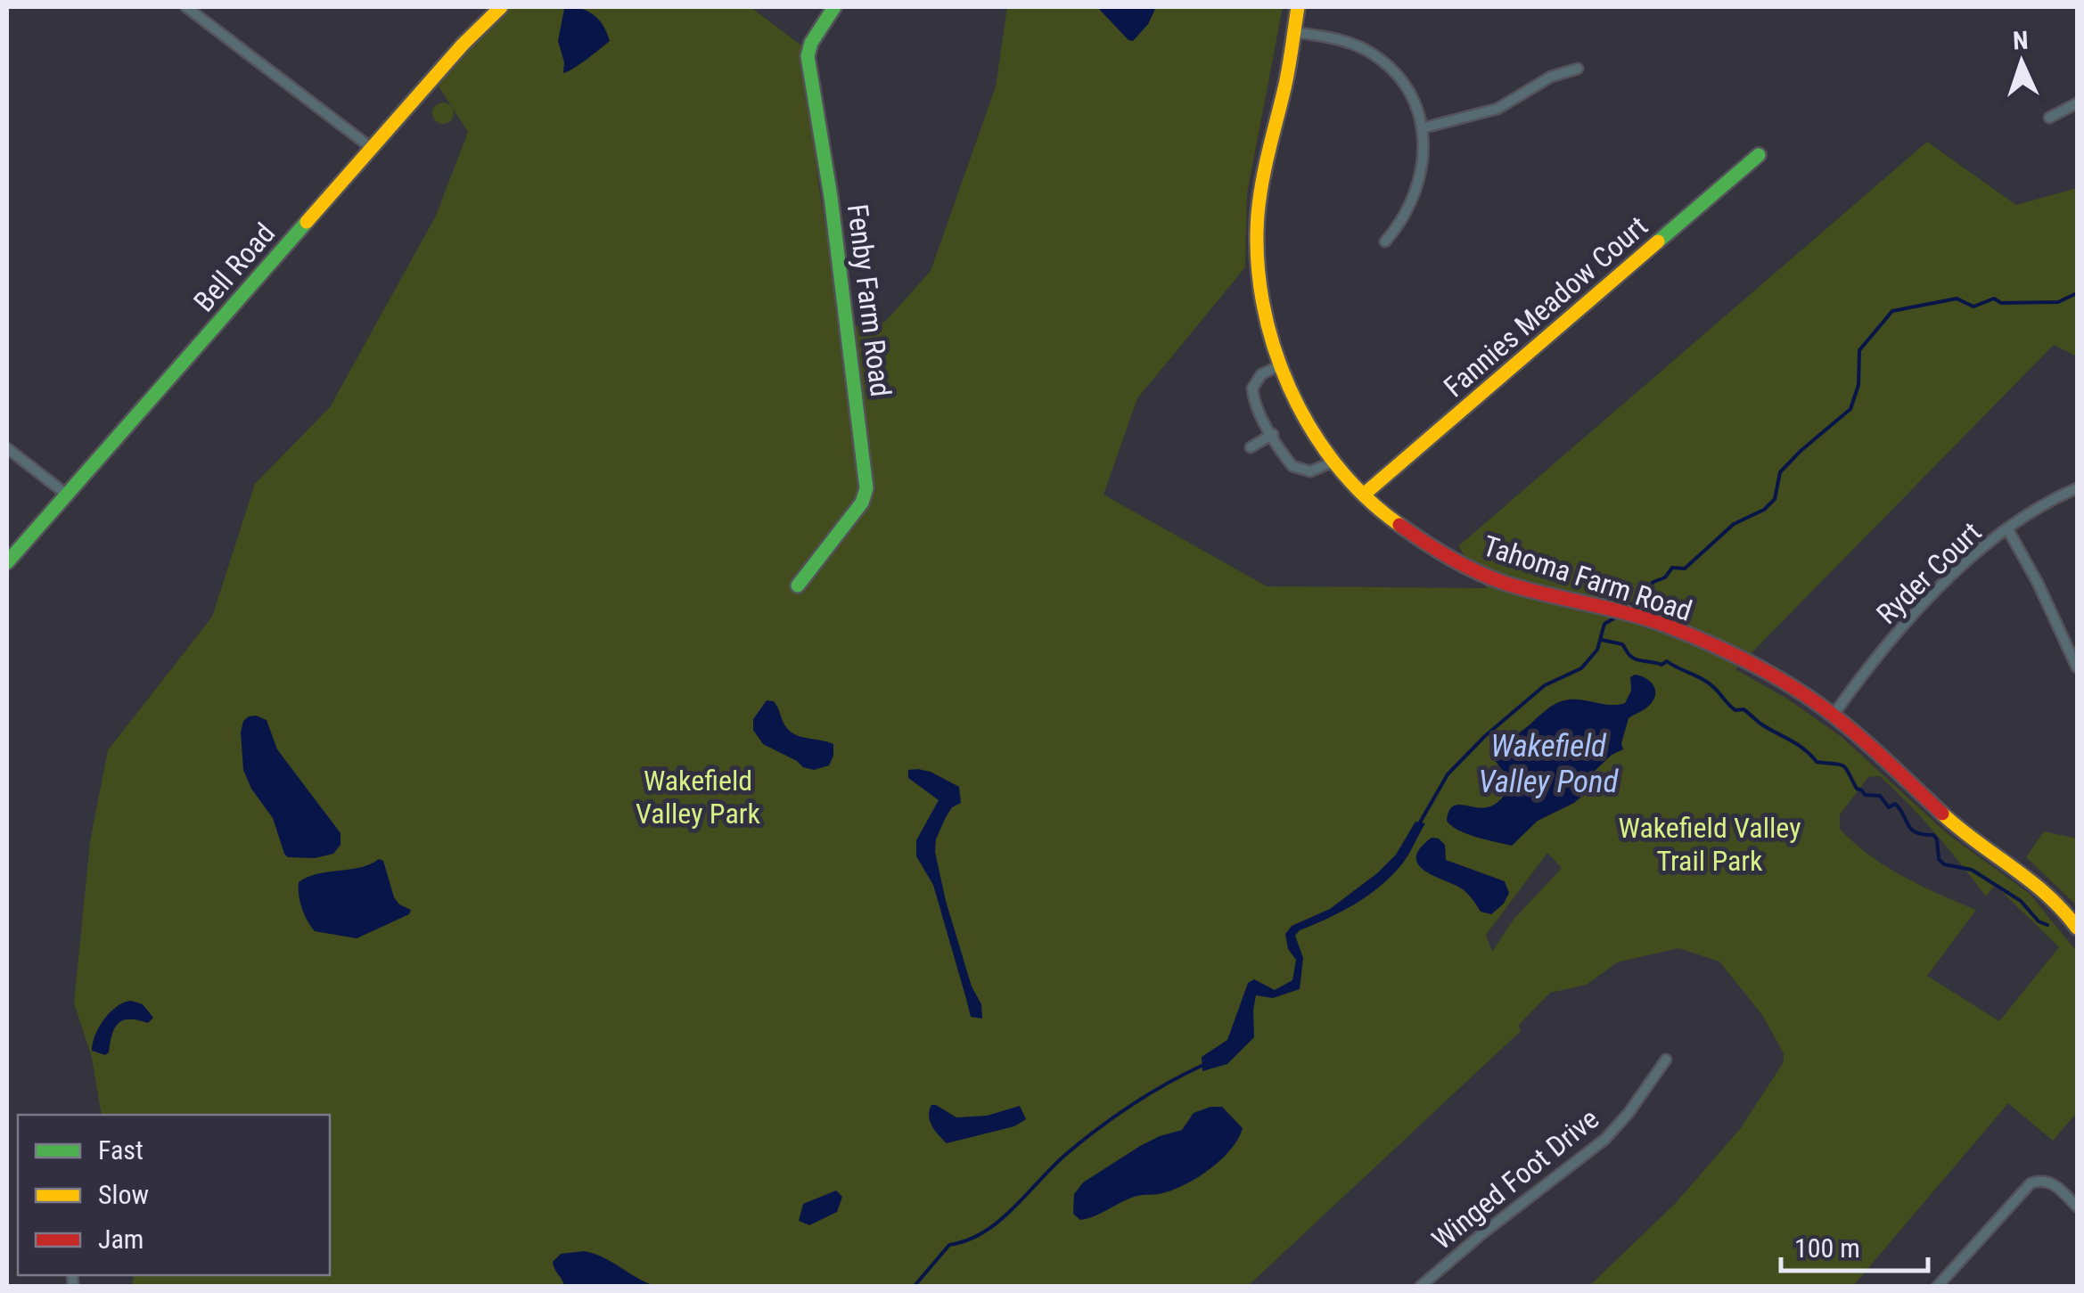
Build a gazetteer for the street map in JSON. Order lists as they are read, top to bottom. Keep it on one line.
{"streets":{"street":["Bell Road","Fenby Farm Road","Fannies Meadow Court","Ryder Court","Tahoma Farm Road","Winged Foot Drive"]},"crossings":[["Fannies Meadow Court","Tahoma Farm Road"],["Ryder Court","Tahoma Farm Road"]],"water":["Wakefield Valley Pond"],"parks":["Wakefield Valley Park","Wakefield Valley Trail Park"],"legend":["Fast","Slow","Jam"],"scale_bar":"100 m","north":"top"}
